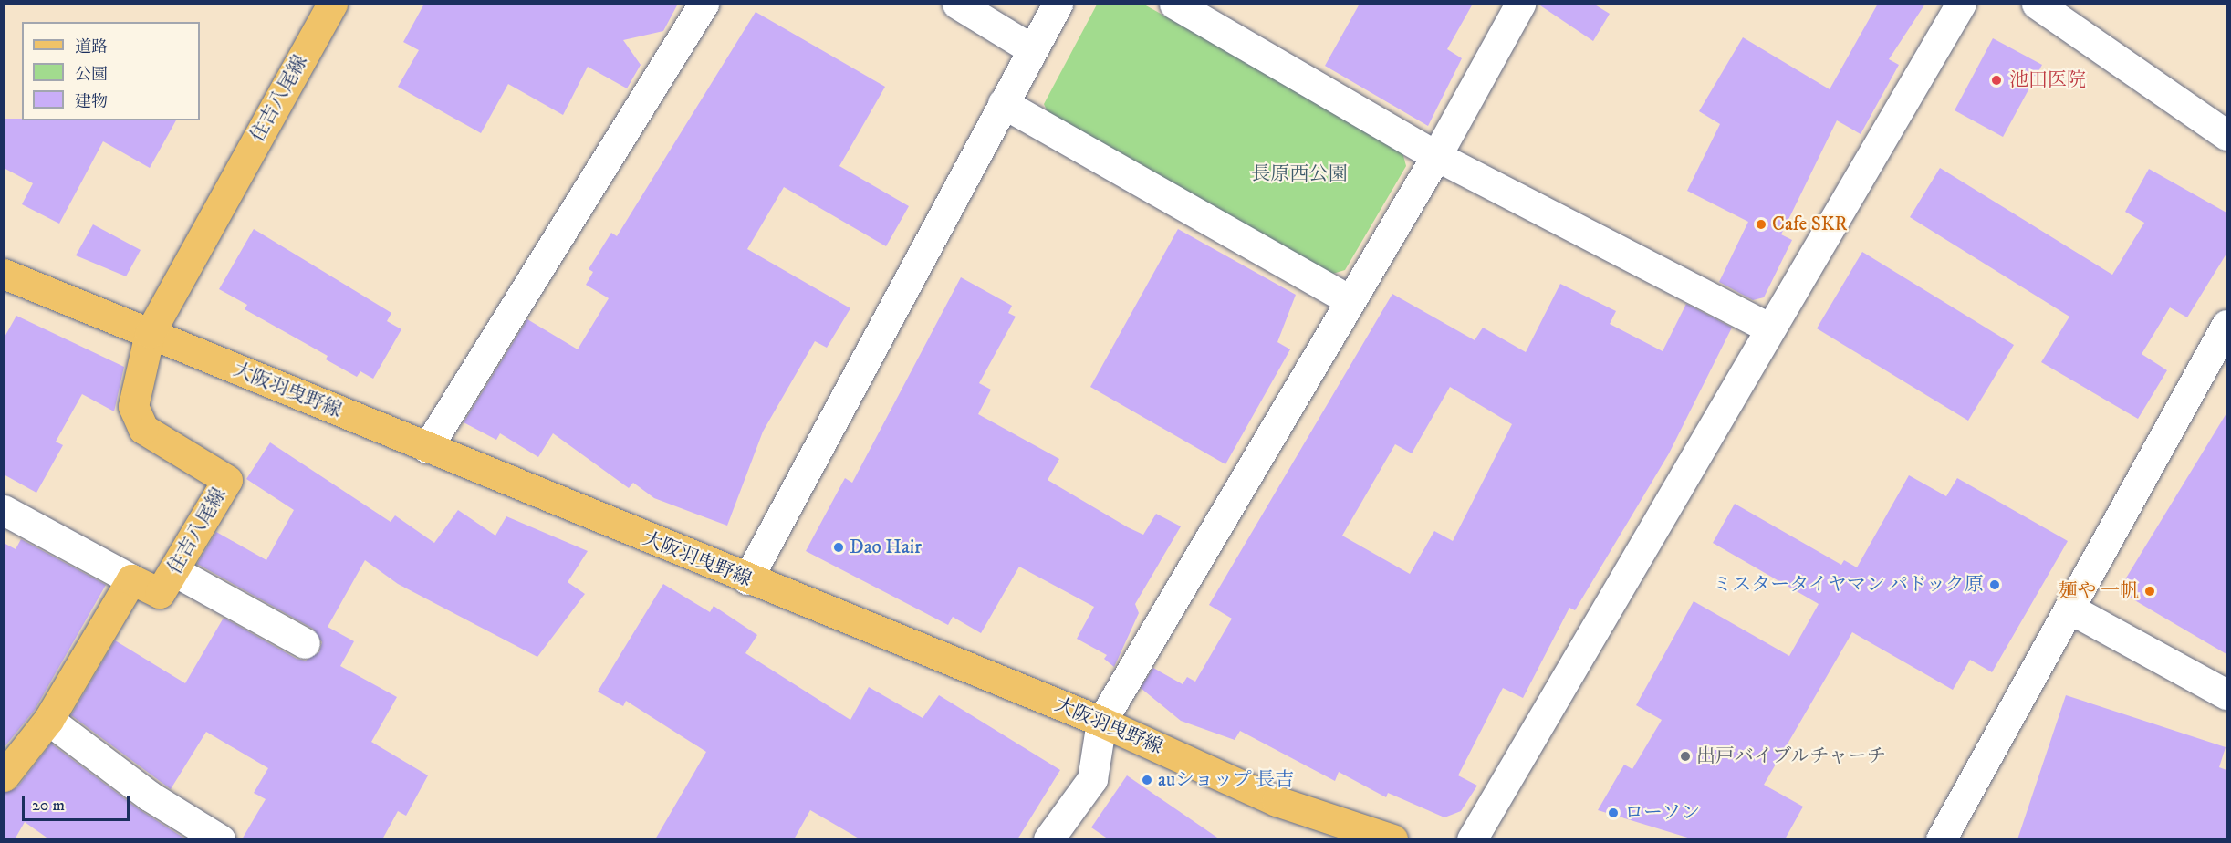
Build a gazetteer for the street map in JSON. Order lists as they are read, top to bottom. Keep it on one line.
{"streets":{"main road":["住吉八尾線","大阪羽曳野線"]},"crossings":[["住吉八尾線","大阪羽曳野線"]],"parks":["長原西公園"],"places":["池田医院","Cafe SKR","Dao Hair","ミスタータイヤマン パドック原","麺や 一帆","出戸バイブルチャーチ","auショップ 長吉","ローソン"],"legend":["道路","公園","建物"],"scale_bar":"20 m"}
